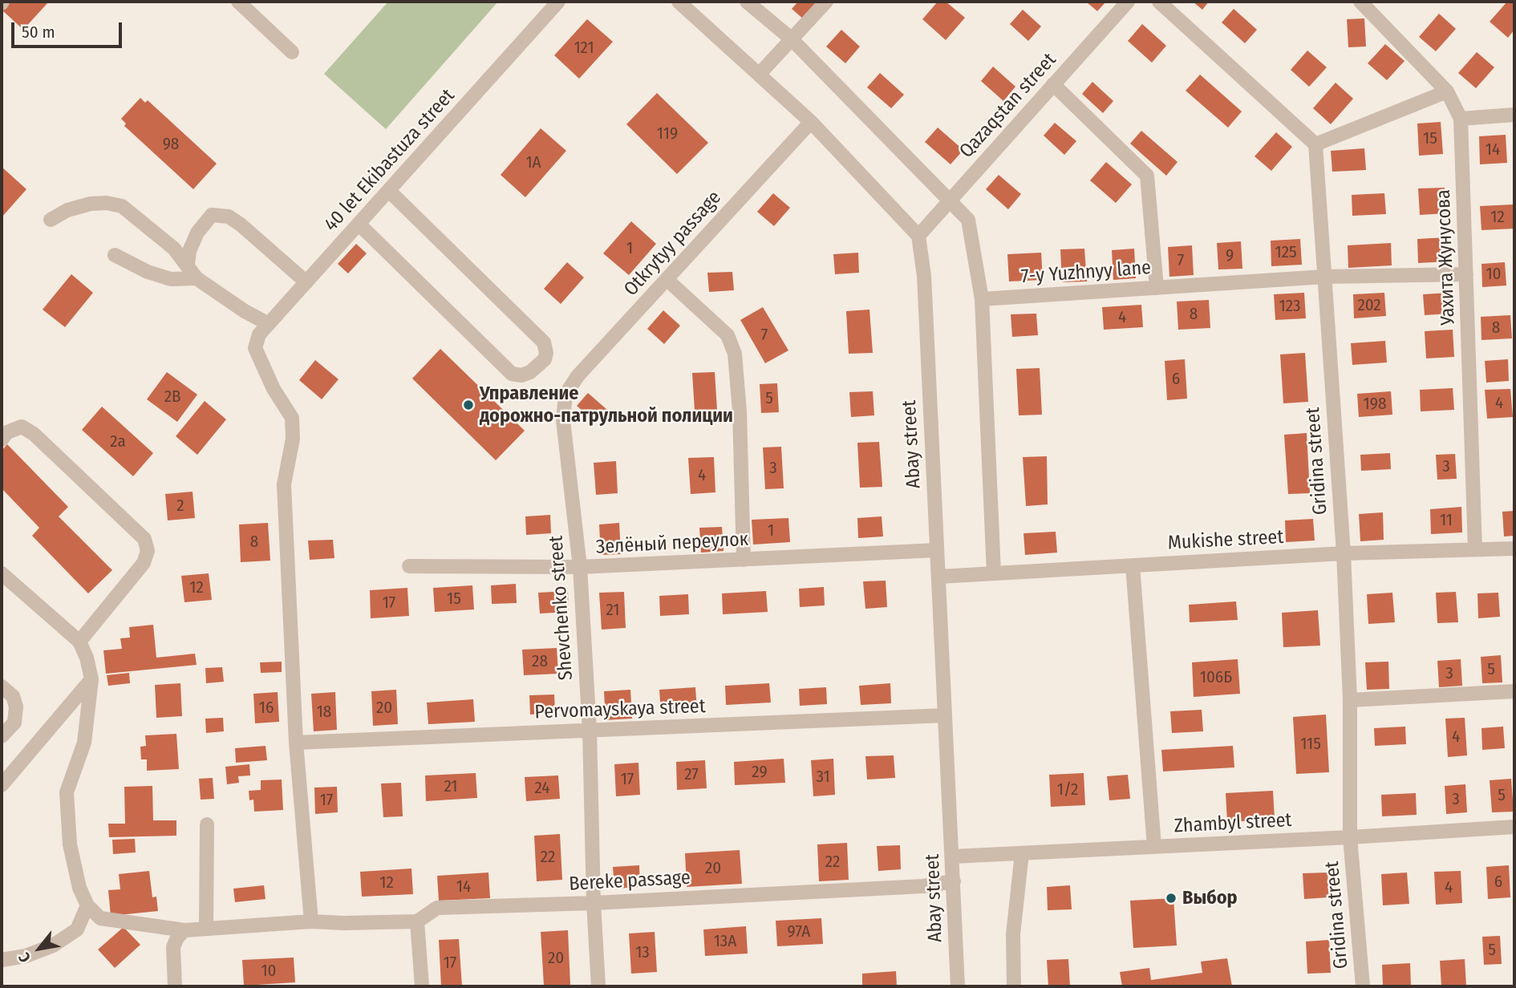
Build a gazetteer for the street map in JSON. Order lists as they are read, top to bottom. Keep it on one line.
{"streets":{"street":["Qazaqstan street","40 let Ekibastuza street","Otkrytyy passage","Уахита Жунусова","7-y Yuzhnyy lane","Abay street","Gridina street","Mukishe street","Зелёный переулок","Shevchenko street","Pervomayskaya street","Zhambyl street","Bereke passage"]},"crossings":[["Qazaqstan street","Abay street"],["40 let Ekibastuza street","Pervomayskaya street"],["Otkrytyy passage","Shevchenko street"],["Уахита Жунусова","7-y Yuzhnyy lane"],["Уахита Жунусова","Mukishe street"],["7-y Yuzhnyy lane","Gridina street"],["Abay street","Mukishe street"],["Abay street","Зелёный переулок"],["Abay street","Pervomayskaya street"],["Abay street","Zhambyl street"],["Abay street","Bereke passage"],["Gridina street","Mukishe street"],["Gridina street","Zhambyl street"],["Зелёный переулок","Shevchenko street"],["Shevchenko street","Pervomayskaya street"],["Shevchenko street","Bereke passage"]],"places":["Управление дорожно-патрульной полиции","Выбор"],"house_numbers":["121","119","15","98","14","1А","12","1","125","9","7","10","202","123","8","4","8","7","6","2В","5","4","198","2а","3","3","4","2","11","1","8","12","15","17","21","28","5","3","106Б","16","20","18","4","115","29","27","31","17","21","24","1/2","5","3","17","22","22","20","6","12","14","4","97А","13А","5","13","20","17","10"],"scale_bar":"50 m","north":"bottom left"}
